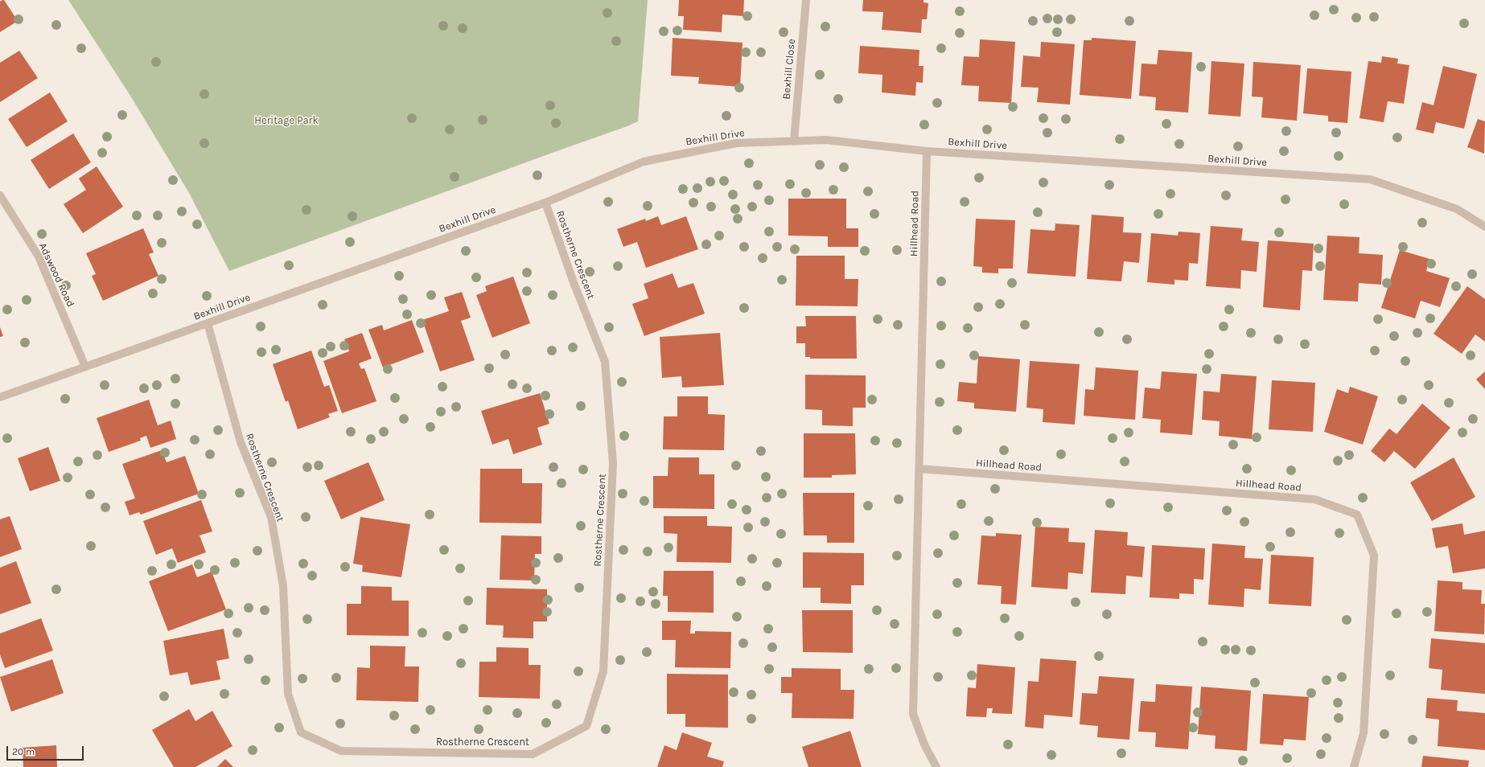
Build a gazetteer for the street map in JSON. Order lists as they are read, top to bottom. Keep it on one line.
{"streets":{"street":["Bexhill Close","Bexhill Drive","Hillhead Road","Rostherne Crescent","Adswood Road"]},"crossings":[["Bexhill Close","Bexhill Drive"],["Bexhill Drive","Hillhead Road"],["Bexhill Drive","Rostherne Crescent"],["Bexhill Drive","Adswood Road"]],"parks":["Heritage Park"],"scale_bar":"20 m"}
